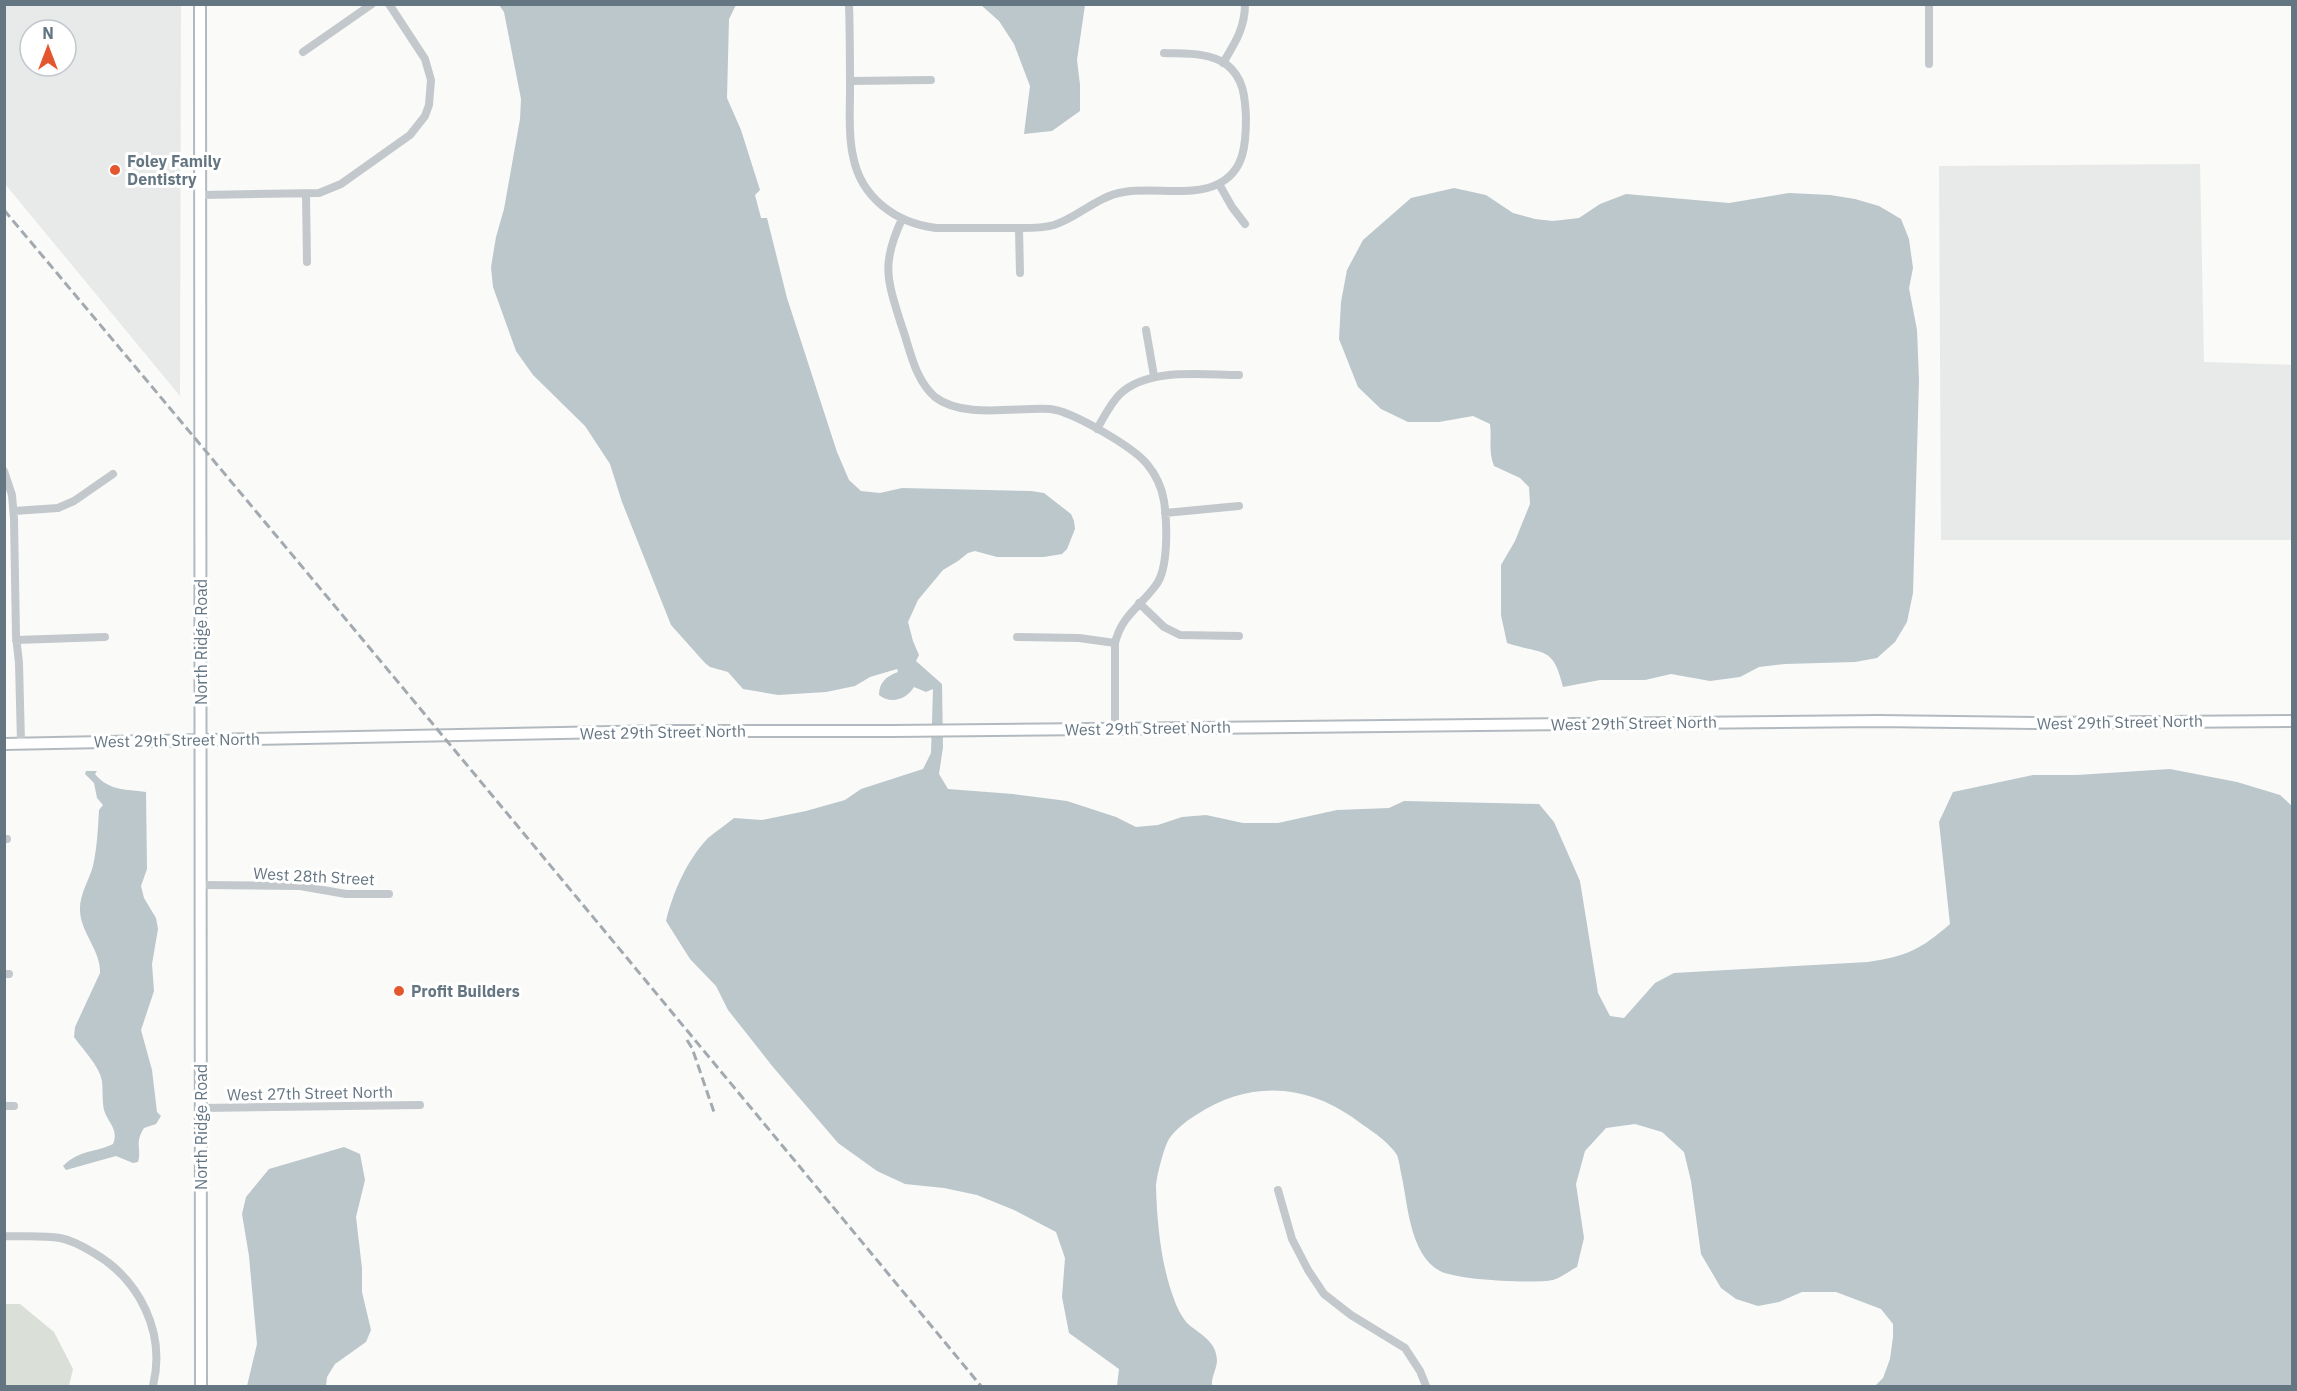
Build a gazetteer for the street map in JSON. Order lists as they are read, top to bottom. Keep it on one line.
{"streets":{"main road":["North Ridge Road","West 29th Street North"],"street":["West 28th Street","West 27th Street North"]},"crossings":[["North Ridge Road","West 29th Street North"],["North Ridge Road","West 28th Street"],["North Ridge Road","West 27th Street North"]],"places":["Foley Family Dentistry","Profit Builders"],"north":"top"}
